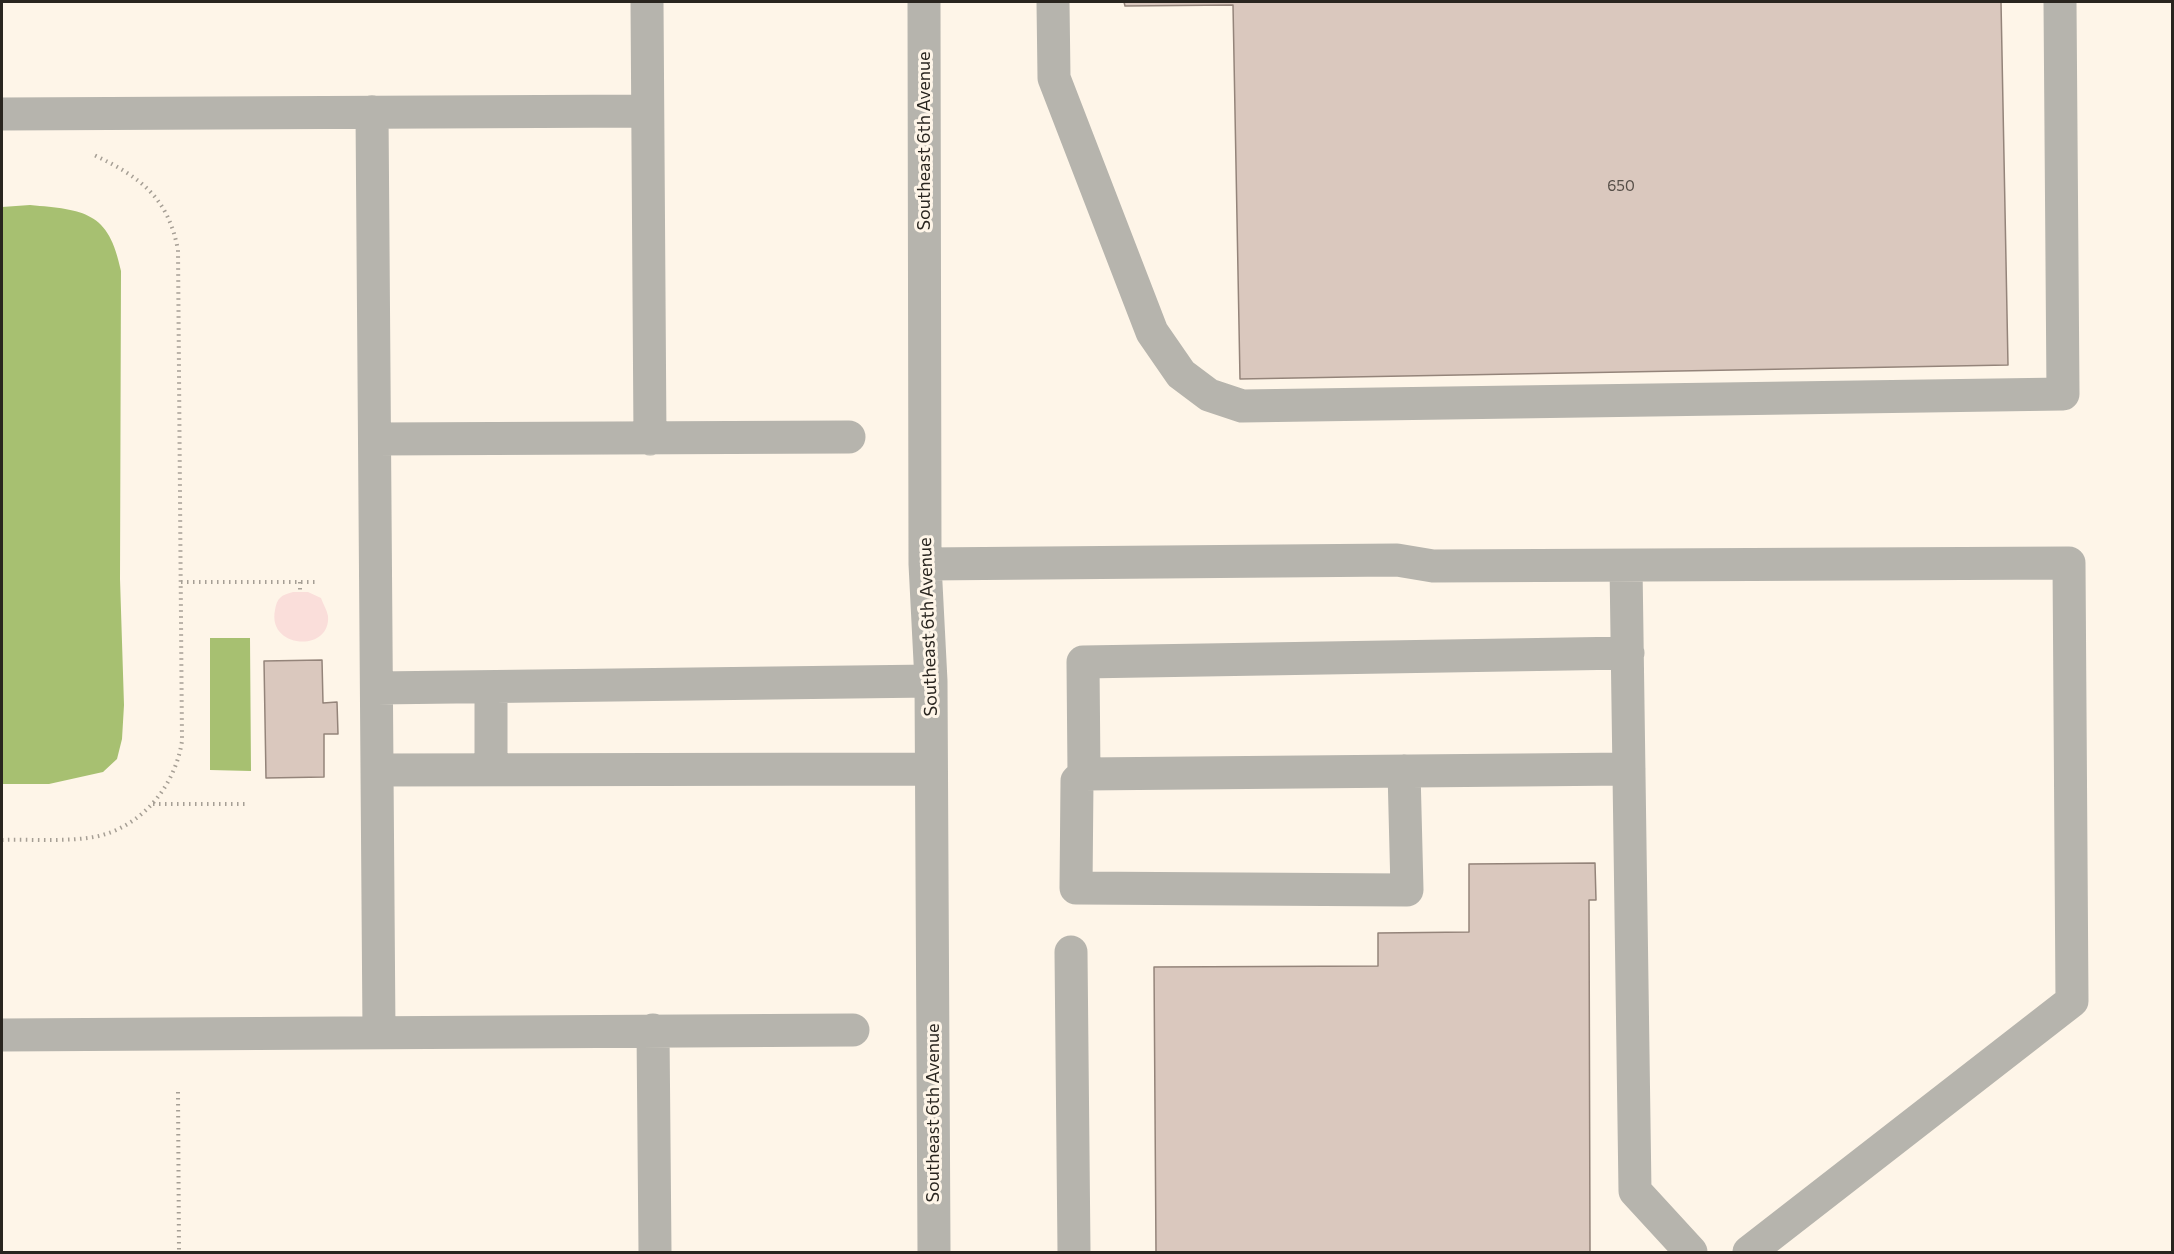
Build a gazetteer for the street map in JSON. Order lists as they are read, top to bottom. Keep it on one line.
{"streets":{"street":["Southeast 6th Avenue"]},"house_numbers":["650"]}
